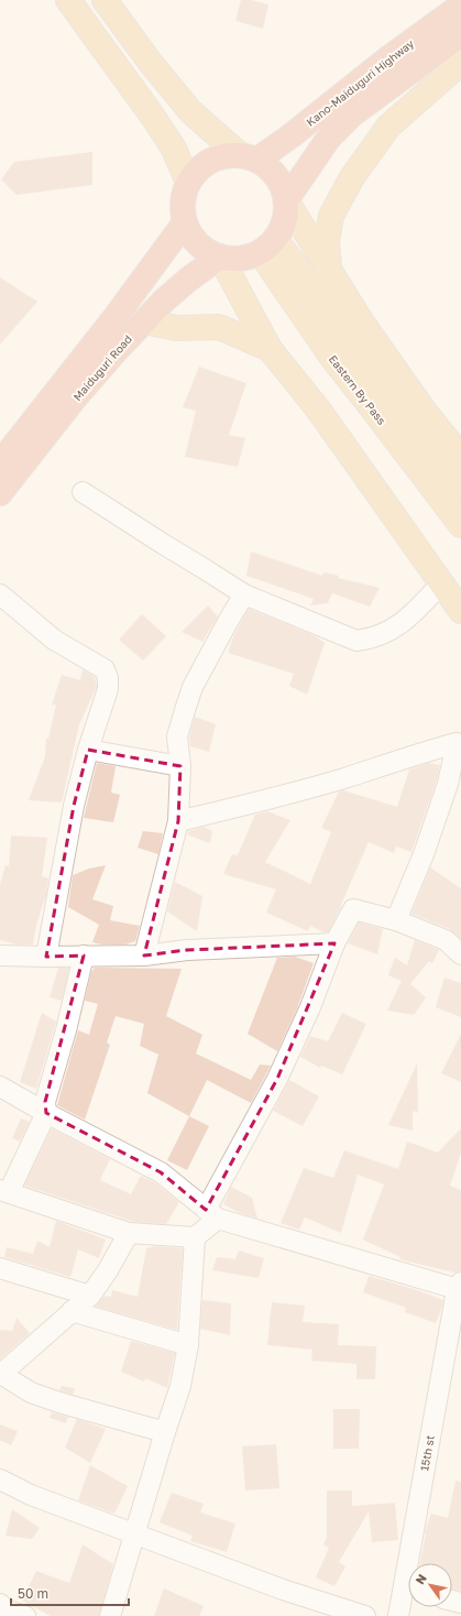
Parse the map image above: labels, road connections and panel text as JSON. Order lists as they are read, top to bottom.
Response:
{
  "streets": {
    "highway": ["Kano-Maiduguri Highway", "Maiduguri Road"],
    "main road": ["Eastern By Pass"],
    "street": ["15th st"]
  },
  "crossings": [
    ["Kano-Maiduguri Highway", "Maiduguri Road"],
    ["Kano-Maiduguri Highway", "Eastern By Pass"],
    ["Maiduguri Road", "Eastern By Pass"]
  ],
  "scale_bar": "50 m",
  "north": "top left"
}
